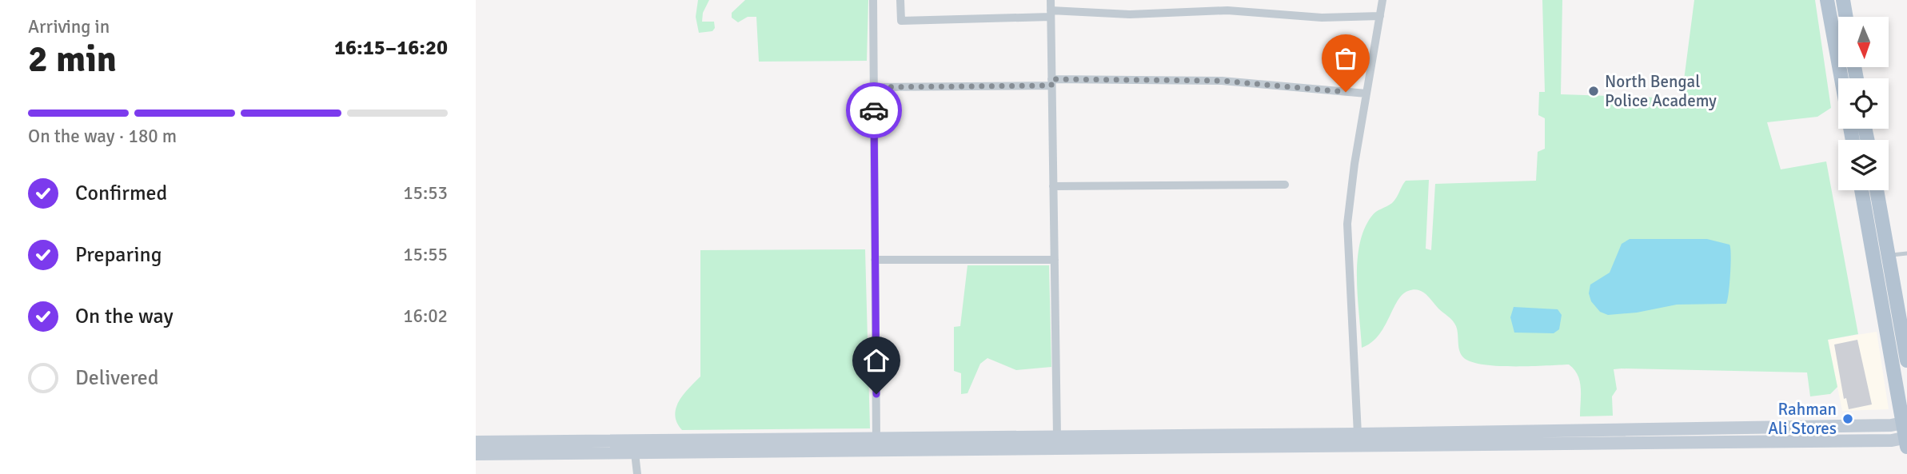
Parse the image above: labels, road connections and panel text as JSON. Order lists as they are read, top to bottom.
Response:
{
  "places": ["North Bengal Police Academy", "Rahman Ali Stores"],
  "north": "bottom",
  "page": {
    "heading": ["2 min", "Arriving in", "16:15–16:20"],
    "bar": "On the way · 180 m",
    "list": [
      ["Confirmed", "15:53"],
      ["Preparing", "15:55"],
      ["On the way", "16:02"],
      "Delivered"
    ]
  }
}
